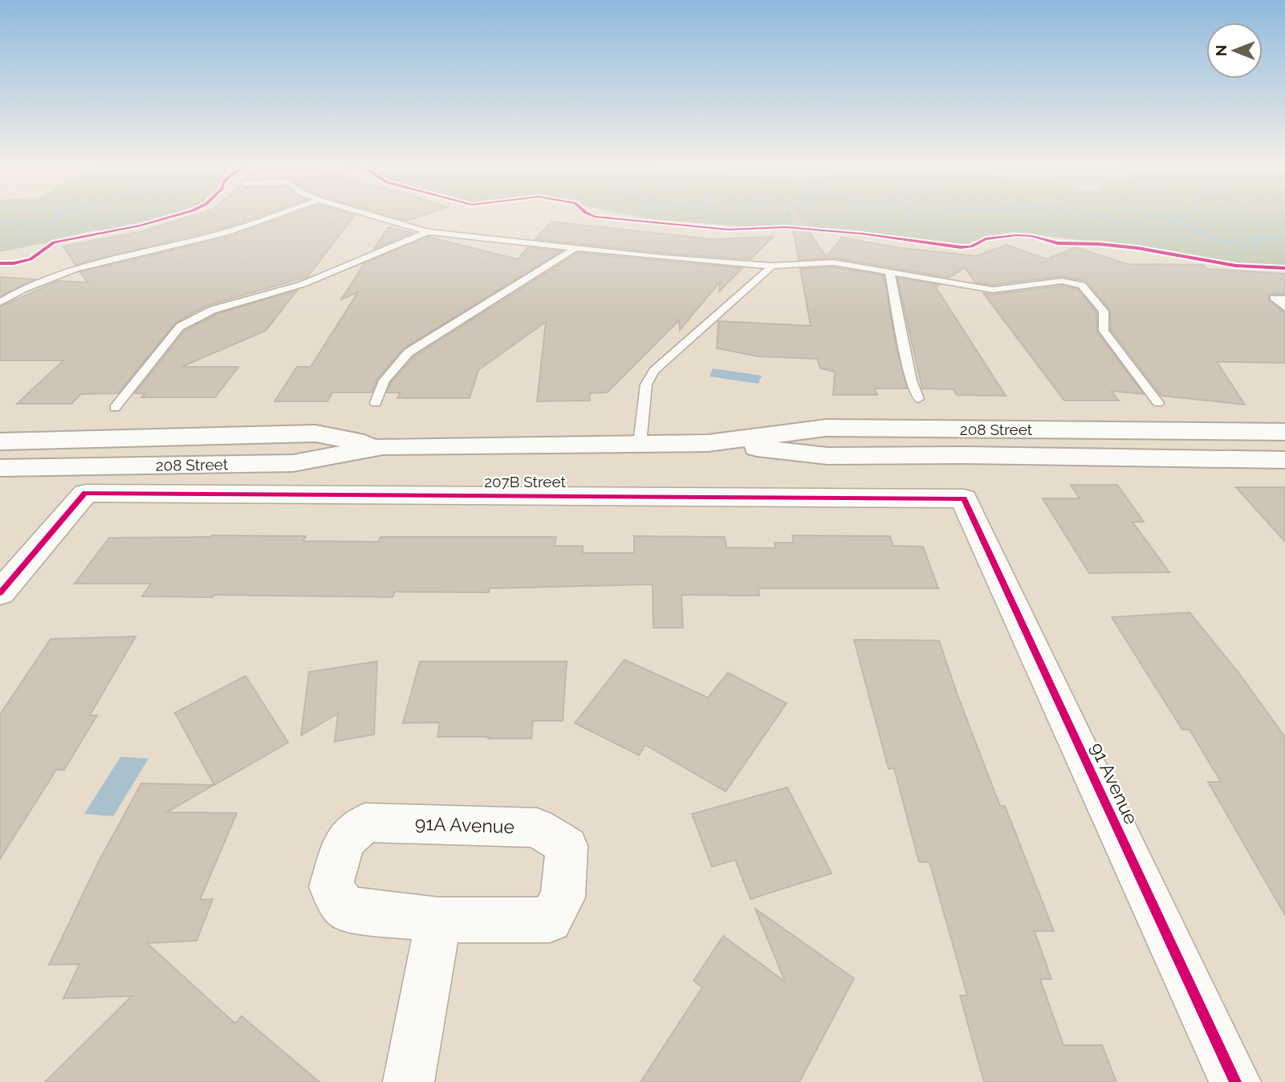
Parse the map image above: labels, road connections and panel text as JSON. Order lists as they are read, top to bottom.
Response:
{
  "streets": {
    "main road": ["208 Street"],
    "street": ["207B Street", "91 Avenue", "91A Avenue"]
  },
  "crossings": [
    ["207B Street", "91 Avenue"]
  ],
  "north": "left"
}
